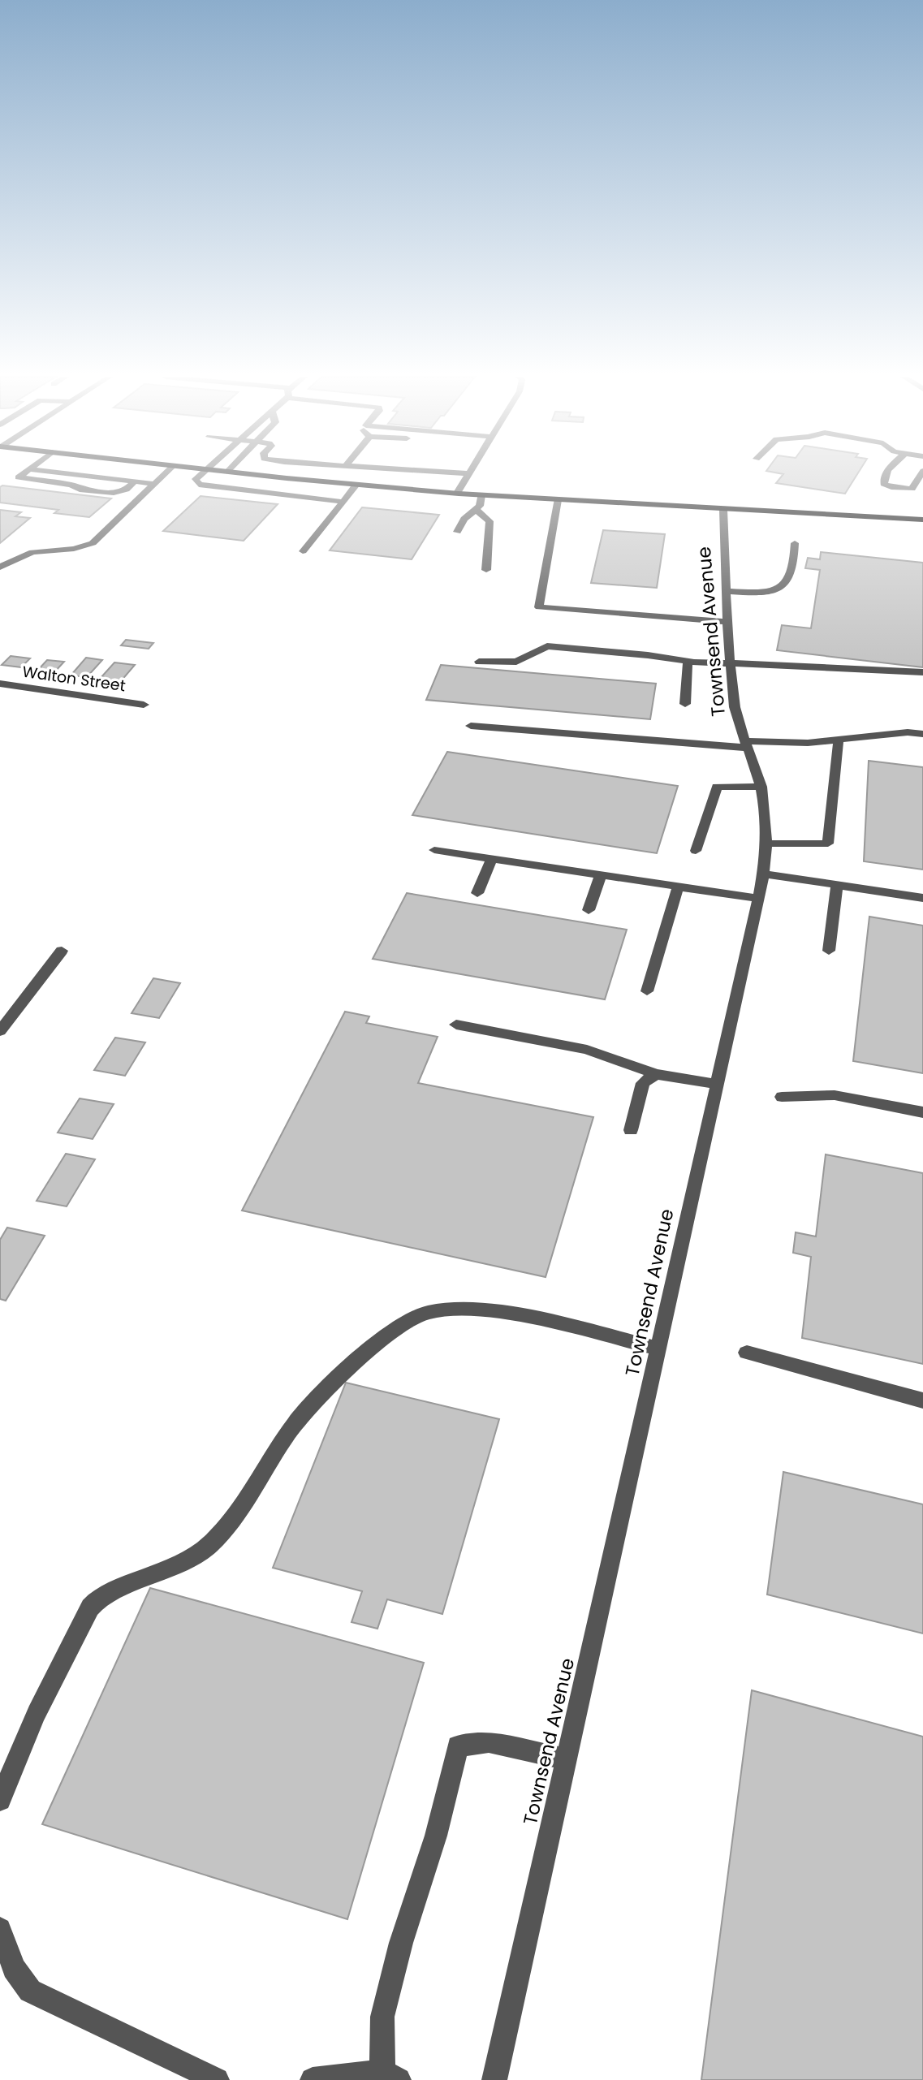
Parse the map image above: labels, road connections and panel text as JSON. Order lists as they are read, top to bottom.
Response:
{
  "streets": {
    "street": ["Townsend Avenue", "Walton Street"]
  }
}
